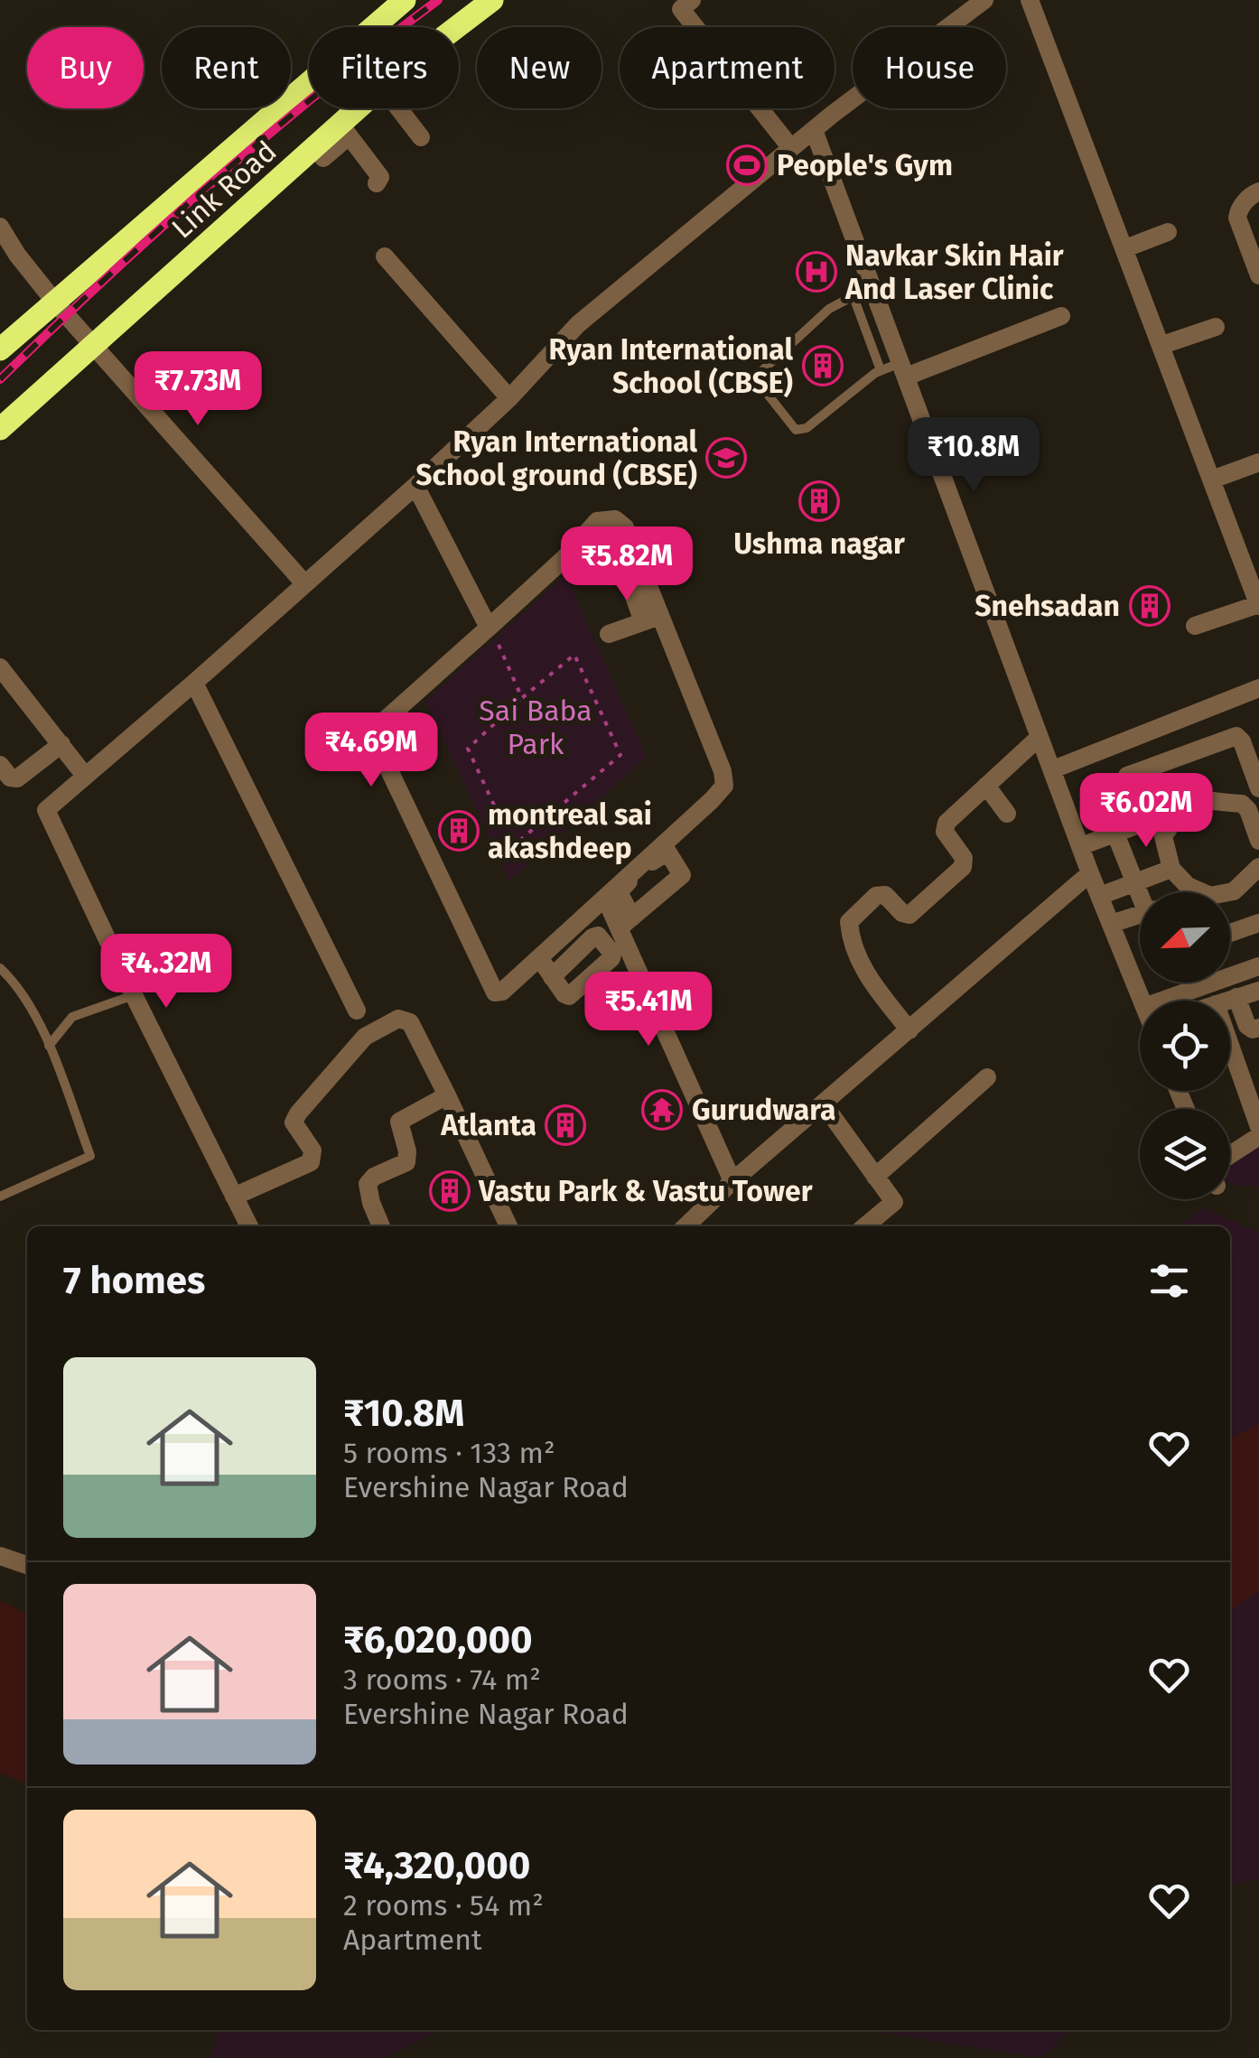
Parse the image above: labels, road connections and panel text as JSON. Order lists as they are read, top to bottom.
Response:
{
  "streets": {
    "main road": ["Link Road"]
  },
  "parks": ["Sai Baba Park"],
  "places": {
    "sports": ["People's Gym"],
    "hospital": ["Navkar Skin Hair And Laser Clinic"],
    "building": [
      "Ryan International School (CBSE)",
      "Ushma nagar",
      "Snehsadan",
      "montreal sai akashdeep",
      "Atlanta",
      "Vastu Park & Vastu Tower"
    ],
    "school or university": ["Ryan International School ground (CBSE)"],
    "temple": ["Gurudwara"]
  },
  "north": "bottom left",
  "page": {
    "chip": [
      "Buy",
      "Rent",
      "Filters",
      "New",
      "Apartment",
      "House"
    ],
    "price": [
      "₹7.73M",
      "₹10.8M",
      "₹5.82M",
      "₹4.69M",
      "₹6.02M",
      "₹4.32M",
      "₹5.41M"
    ],
    "heading": "7 homes",
    "list": [
      {
        "name": "₹10.8M",
        "note": "5 rooms · 133 m² · Evershine Nagar Road"
      },
      {
        "name": "₹6,020,000",
        "note": "3 rooms · 74 m² · Evershine Nagar Road"
      },
      {
        "name": "₹4,320,000",
        "note": "2 rooms · 54 m² · Apartment"
      }
    ]
  }
}
